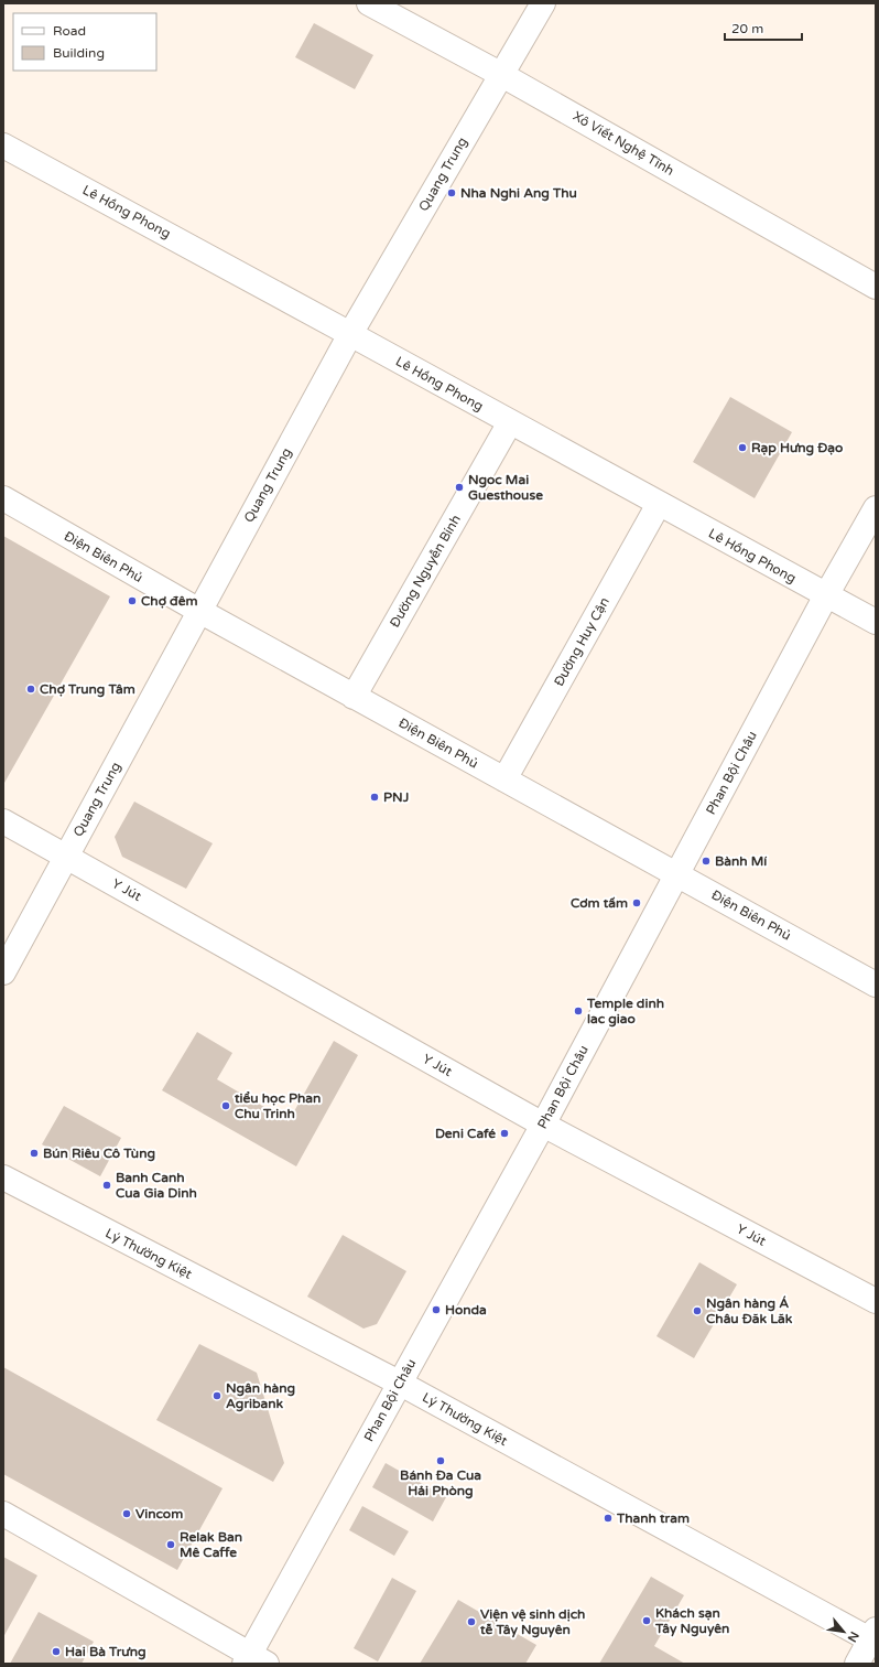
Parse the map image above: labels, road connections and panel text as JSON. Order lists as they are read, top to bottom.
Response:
{
  "streets": {
    "street": [
      "Xô Viết Nghệ Tĩnh",
      "Quang Trung",
      "Lê Hồng Phong",
      "Điện Biên Phủ",
      "Đường Nguyễn Bính",
      "Đường Huy Cận",
      "Phan Bội Châu",
      "Y Jút",
      "Lý Thường Kiệt"
    ]
  },
  "crossings": [
    ["Xô Viết Nghệ Tĩnh", "Quang Trung"],
    ["Quang Trung", "Lê Hồng Phong"],
    ["Quang Trung", "Điện Biên Phủ"],
    ["Quang Trung", "Y Jút"],
    ["Lê Hồng Phong", "Đường Nguyễn Bính"],
    ["Lê Hồng Phong", "Đường Huy Cận"],
    ["Lê Hồng Phong", "Phan Bội Châu"],
    ["Điện Biên Phủ", "Đường Nguyễn Bính"],
    ["Điện Biên Phủ", "Đường Huy Cận"],
    ["Điện Biên Phủ", "Phan Bội Châu"],
    ["Phan Bội Châu", "Y Jút"],
    ["Phan Bội Châu", "Lý Thường Kiệt"]
  ],
  "places": [
    "Nha Nghi Ang Thu",
    "Rạp Hưng Đạo",
    "Ngoc Mai Guesthouse",
    "Chợ đêm",
    "Chợ Trung Tâm",
    "PNJ",
    "Bành Mí",
    "Cơm tấm",
    "Temple dinh lac giao",
    "tiểu học Phan Chu Trinh",
    "Deni Café",
    "Bún Riêu Cô Tùng",
    "Banh Canh Cua Gia Dinh",
    "Honda",
    "Ngân hàng Á Châu Đăk Lăk",
    "Ngân hàng Agribank",
    "Bánh Đa Cua Hải Phòng",
    "Vincom",
    "Thanh tram",
    "Relak Ban Mê Caffe",
    "Khách sạn Tây Nguyên",
    "Viện vệ sinh dịch tễ Tây Nguyên",
    "Hai Bà Trưng"
  ],
  "legend": ["Road", "Building"],
  "scale_bar": "20 m",
  "north": "bottom right"
}
